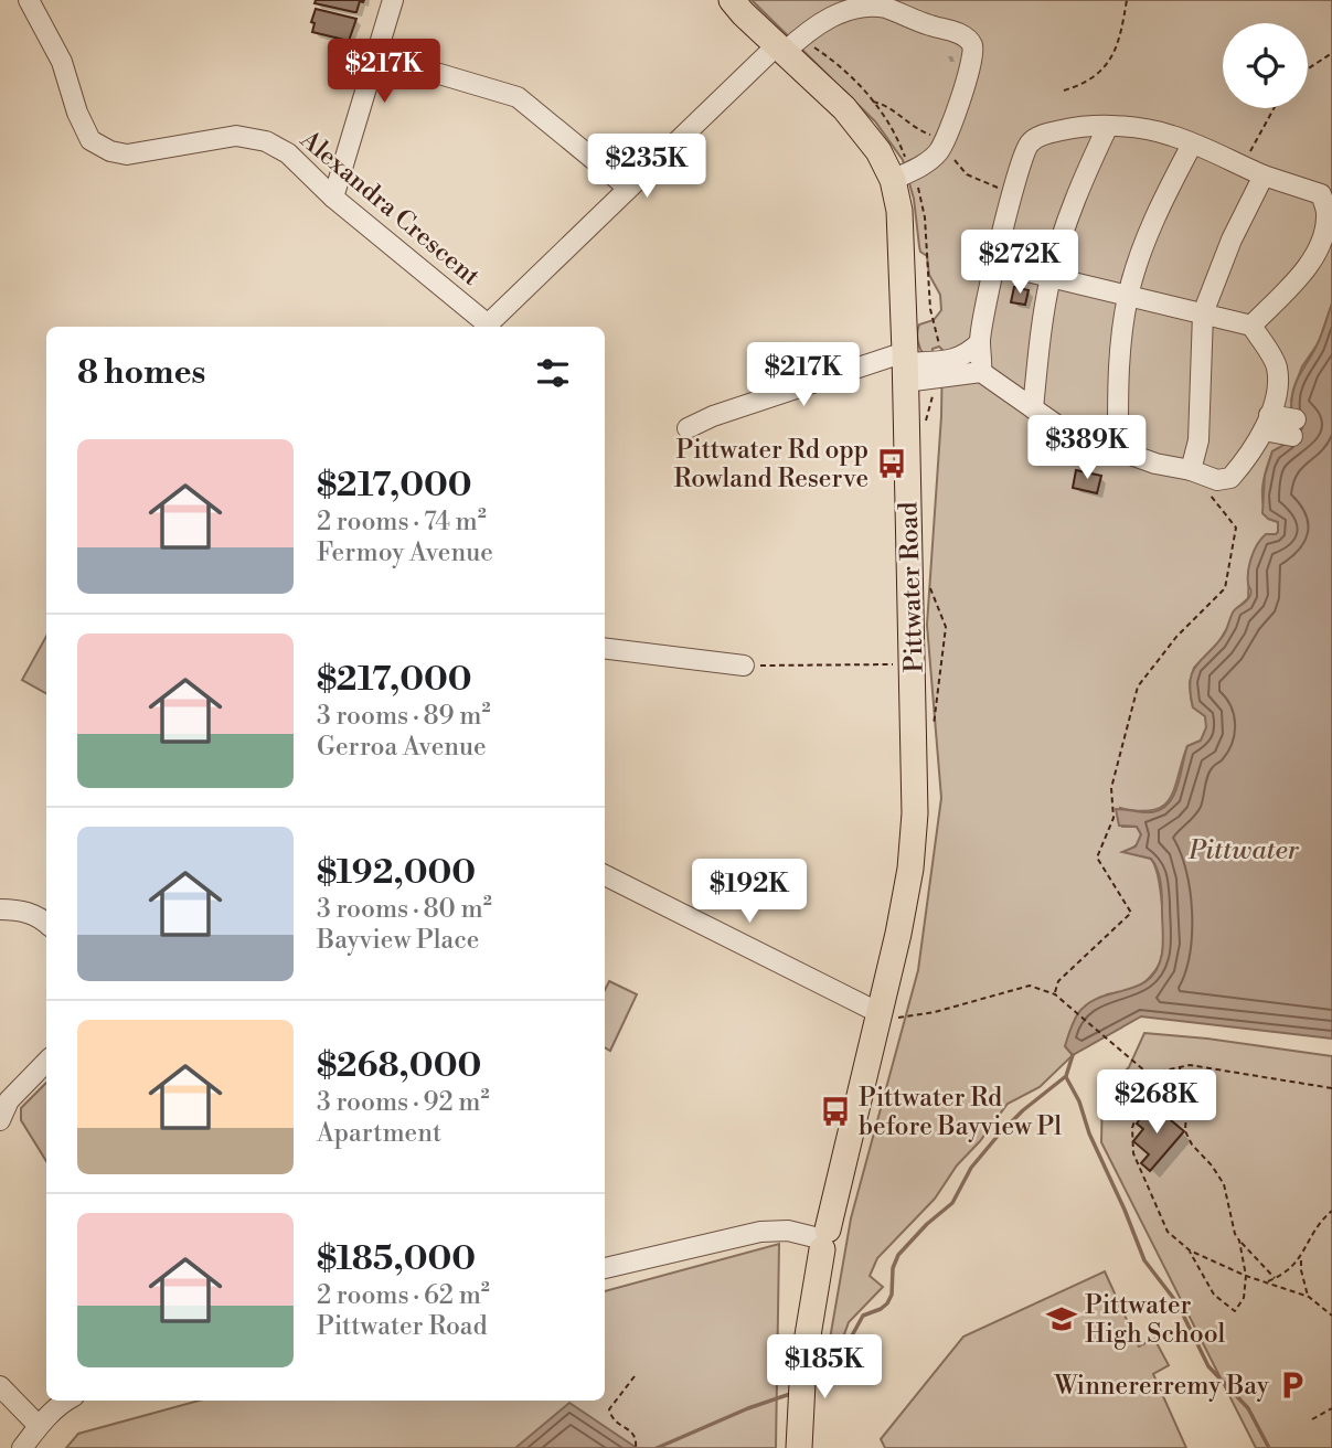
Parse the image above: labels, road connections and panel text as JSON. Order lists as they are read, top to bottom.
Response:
{
  "streets": {
    "main road": ["Pittwater Road"],
    "street": ["Alexandra Crescent"]
  },
  "water": ["Pittwater"],
  "places": {
    "bus stop": ["Pittwater Rd opp Rowland Reserve", "Pittwater Rd before Bayview Pl"],
    "school or university": ["Pittwater High School"],
    "parking": ["Winnererremy Bay"]
  },
  "page": {
    "price": [
      "$217K",
      "$235K",
      "$272K",
      "$217K",
      "$389K",
      "$192K",
      "$268K",
      "$185K"
    ],
    "heading": "8 homes",
    "list": [
      {
        "name": "$217,000",
        "note": "2 rooms · 74 m² · Fermoy Avenue"
      },
      {
        "name": "$217,000",
        "note": "3 rooms · 89 m² · Gerroa Avenue"
      },
      {
        "name": "$192,000",
        "note": "3 rooms · 80 m² · Bayview Place"
      },
      {
        "name": "$268,000",
        "note": "3 rooms · 92 m² · Apartment"
      },
      {
        "name": "$185,000",
        "note": "2 rooms · 62 m² · Pittwater Road"
      }
    ]
  }
}
